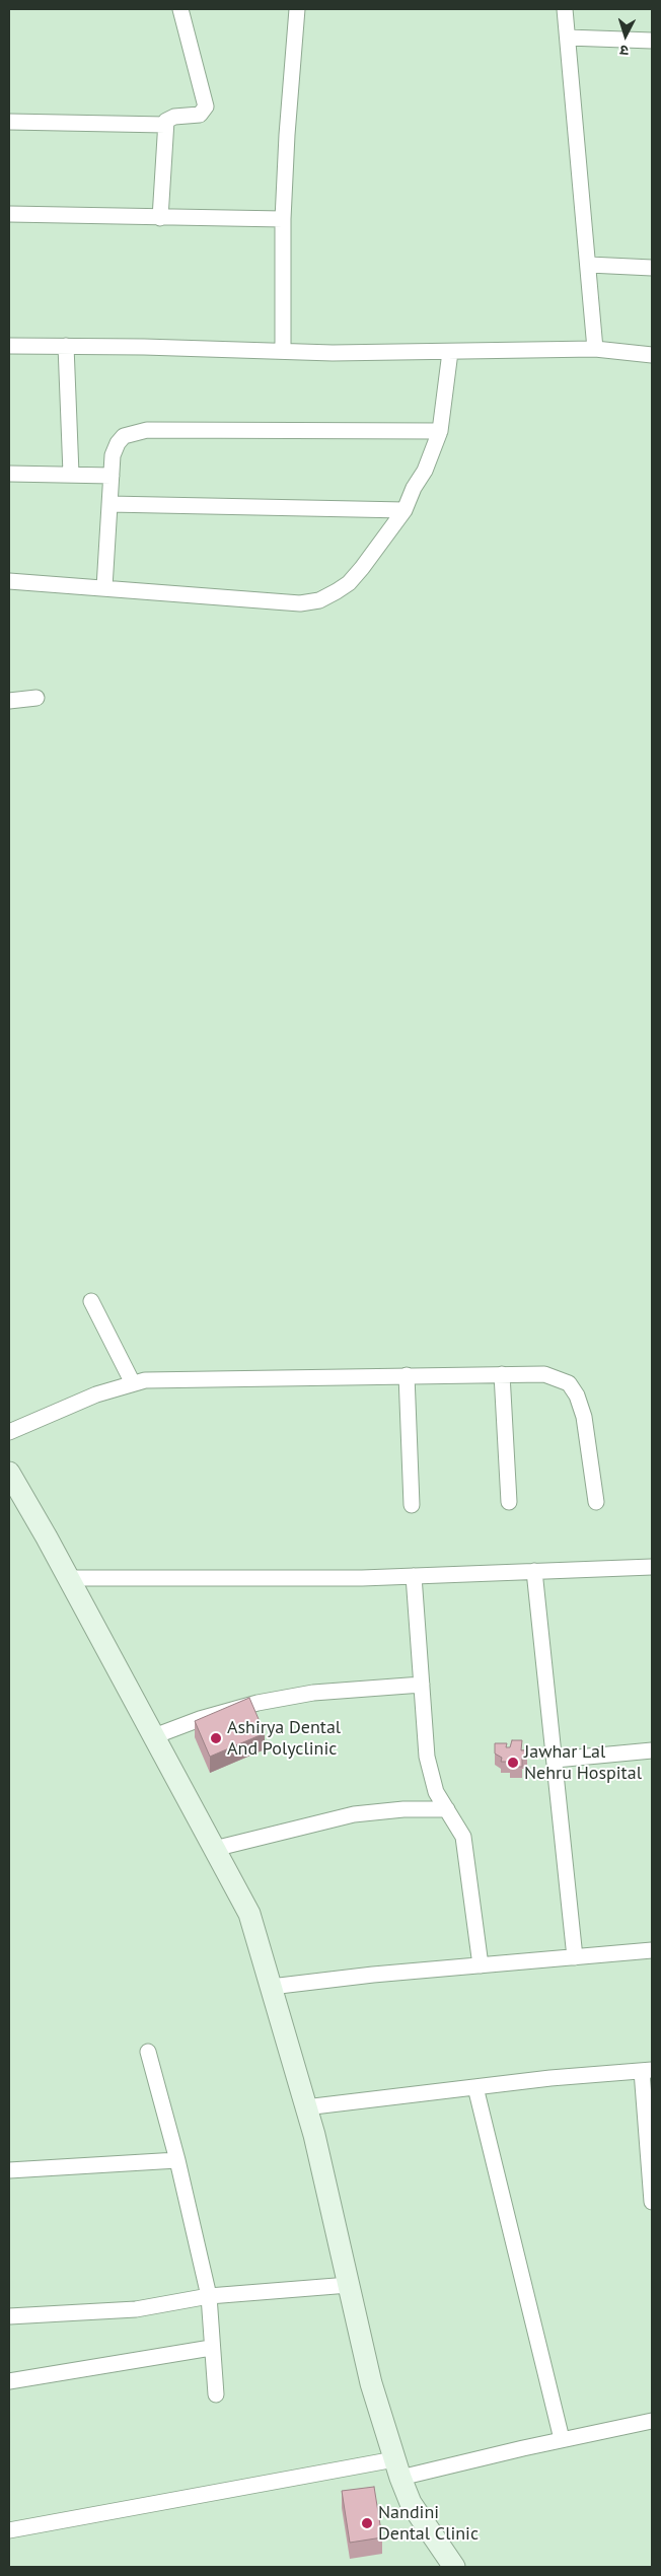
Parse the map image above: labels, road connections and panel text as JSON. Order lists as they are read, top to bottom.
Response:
{
  "places": ["Ashirya Dental And Polyclinic", "Jawhar Lal Nehru Hospital", "Nandini Dental Clinic"],
  "north": "bottom"
}
